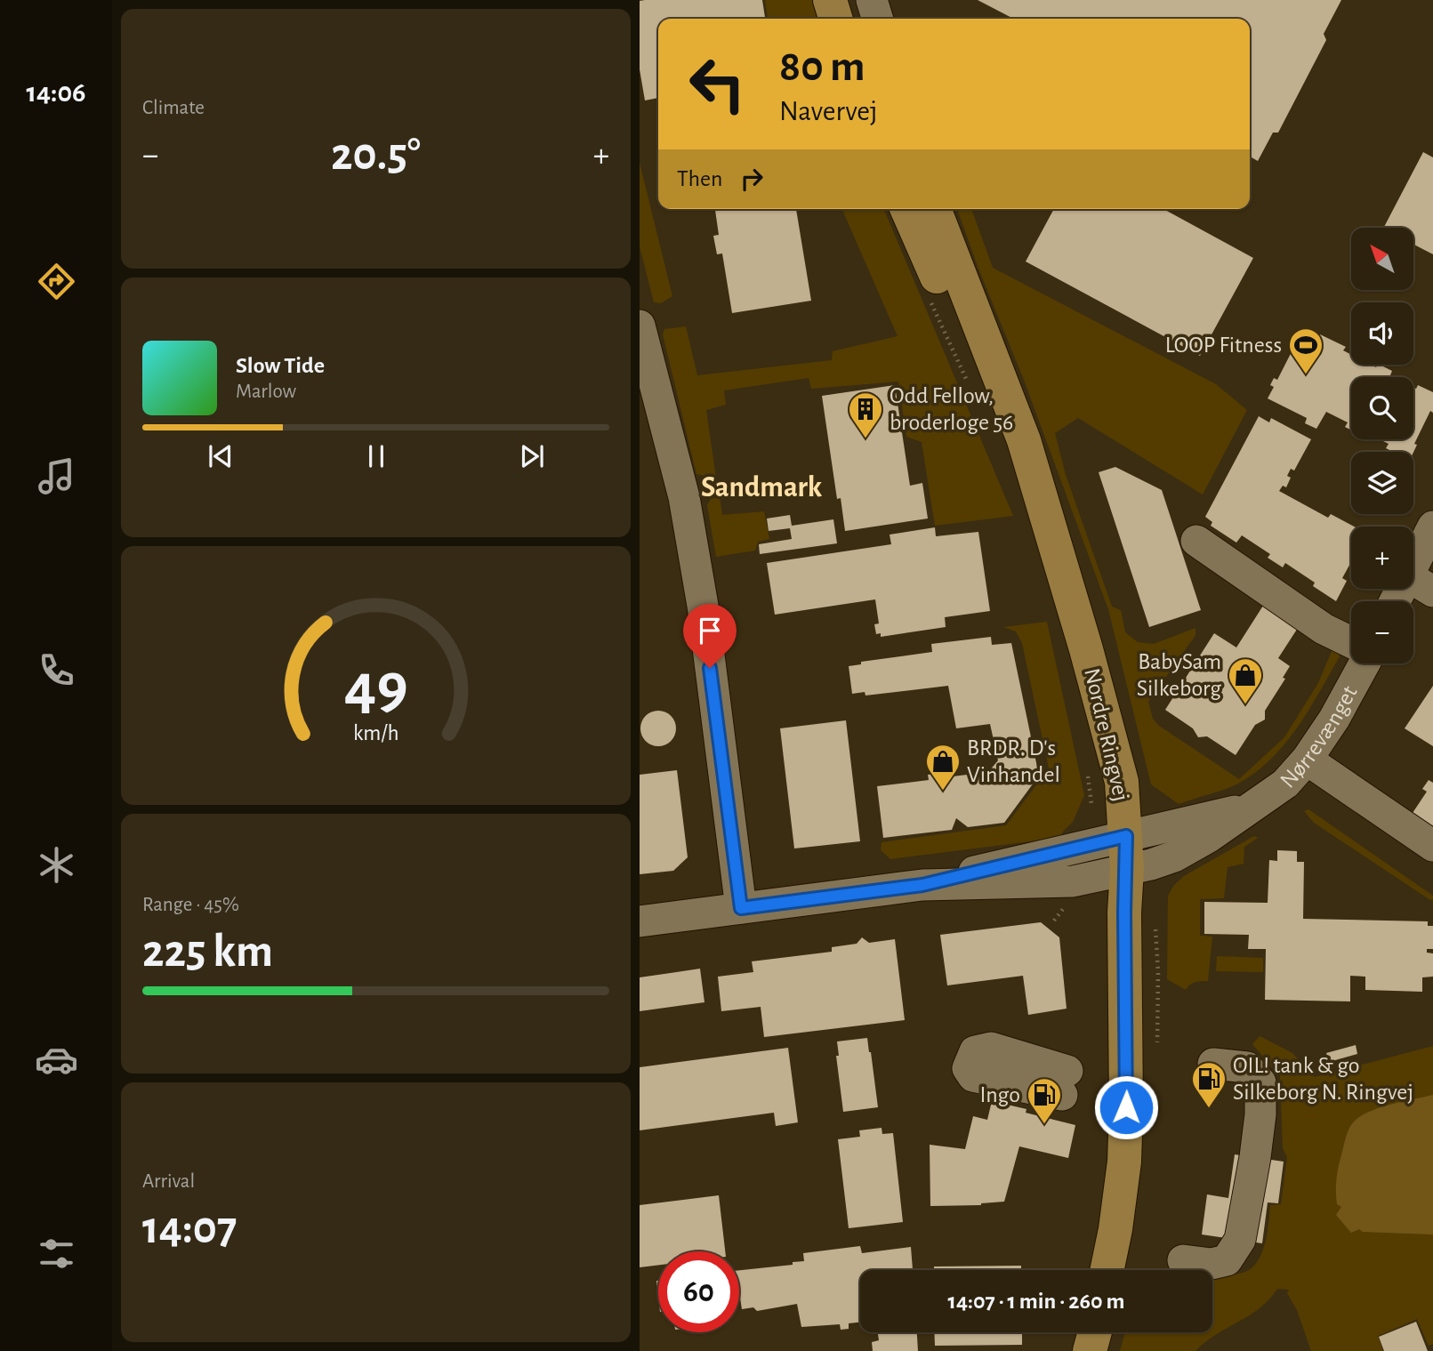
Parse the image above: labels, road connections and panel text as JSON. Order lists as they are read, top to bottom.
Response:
{
  "streets": {
    "main road": ["Nordre Ringvej"],
    "street": ["Nørrevænget"]
  },
  "crossings": [
    ["Nørrevænget", "Nordre Ringvej"]
  ],
  "districts": ["Sandmark"],
  "places": {
    "sports": ["LOOP Fitness"],
    "building": ["Odd Fellow, broderloge 56"],
    "shop": ["BabySam Silkeborg", "BRDR. D's Vinhandel"],
    "fuel station": ["OIL! tank & go Silkeborg N. Ringvej", "Ingo"]
  },
  "north": "top left",
  "page": {
    "tabs": "14:06",
    "tile": [
      "Climate",
      ["Range · 45%", "225 km"],
      ["Arrival", "14:07"]
    ],
    "turn": ["80 m", "Navervej"],
    "heat": ["−", "20.5°", "+"],
    "then": "Then",
    "map_buttons": ["+", "−"],
    "song": ["Slow Tide", "Marlow"],
    "limit": "60",
    "trip": "14:07 · 1 min · 260 m",
    "gauge": ["49", "km/h"]
  }
}
